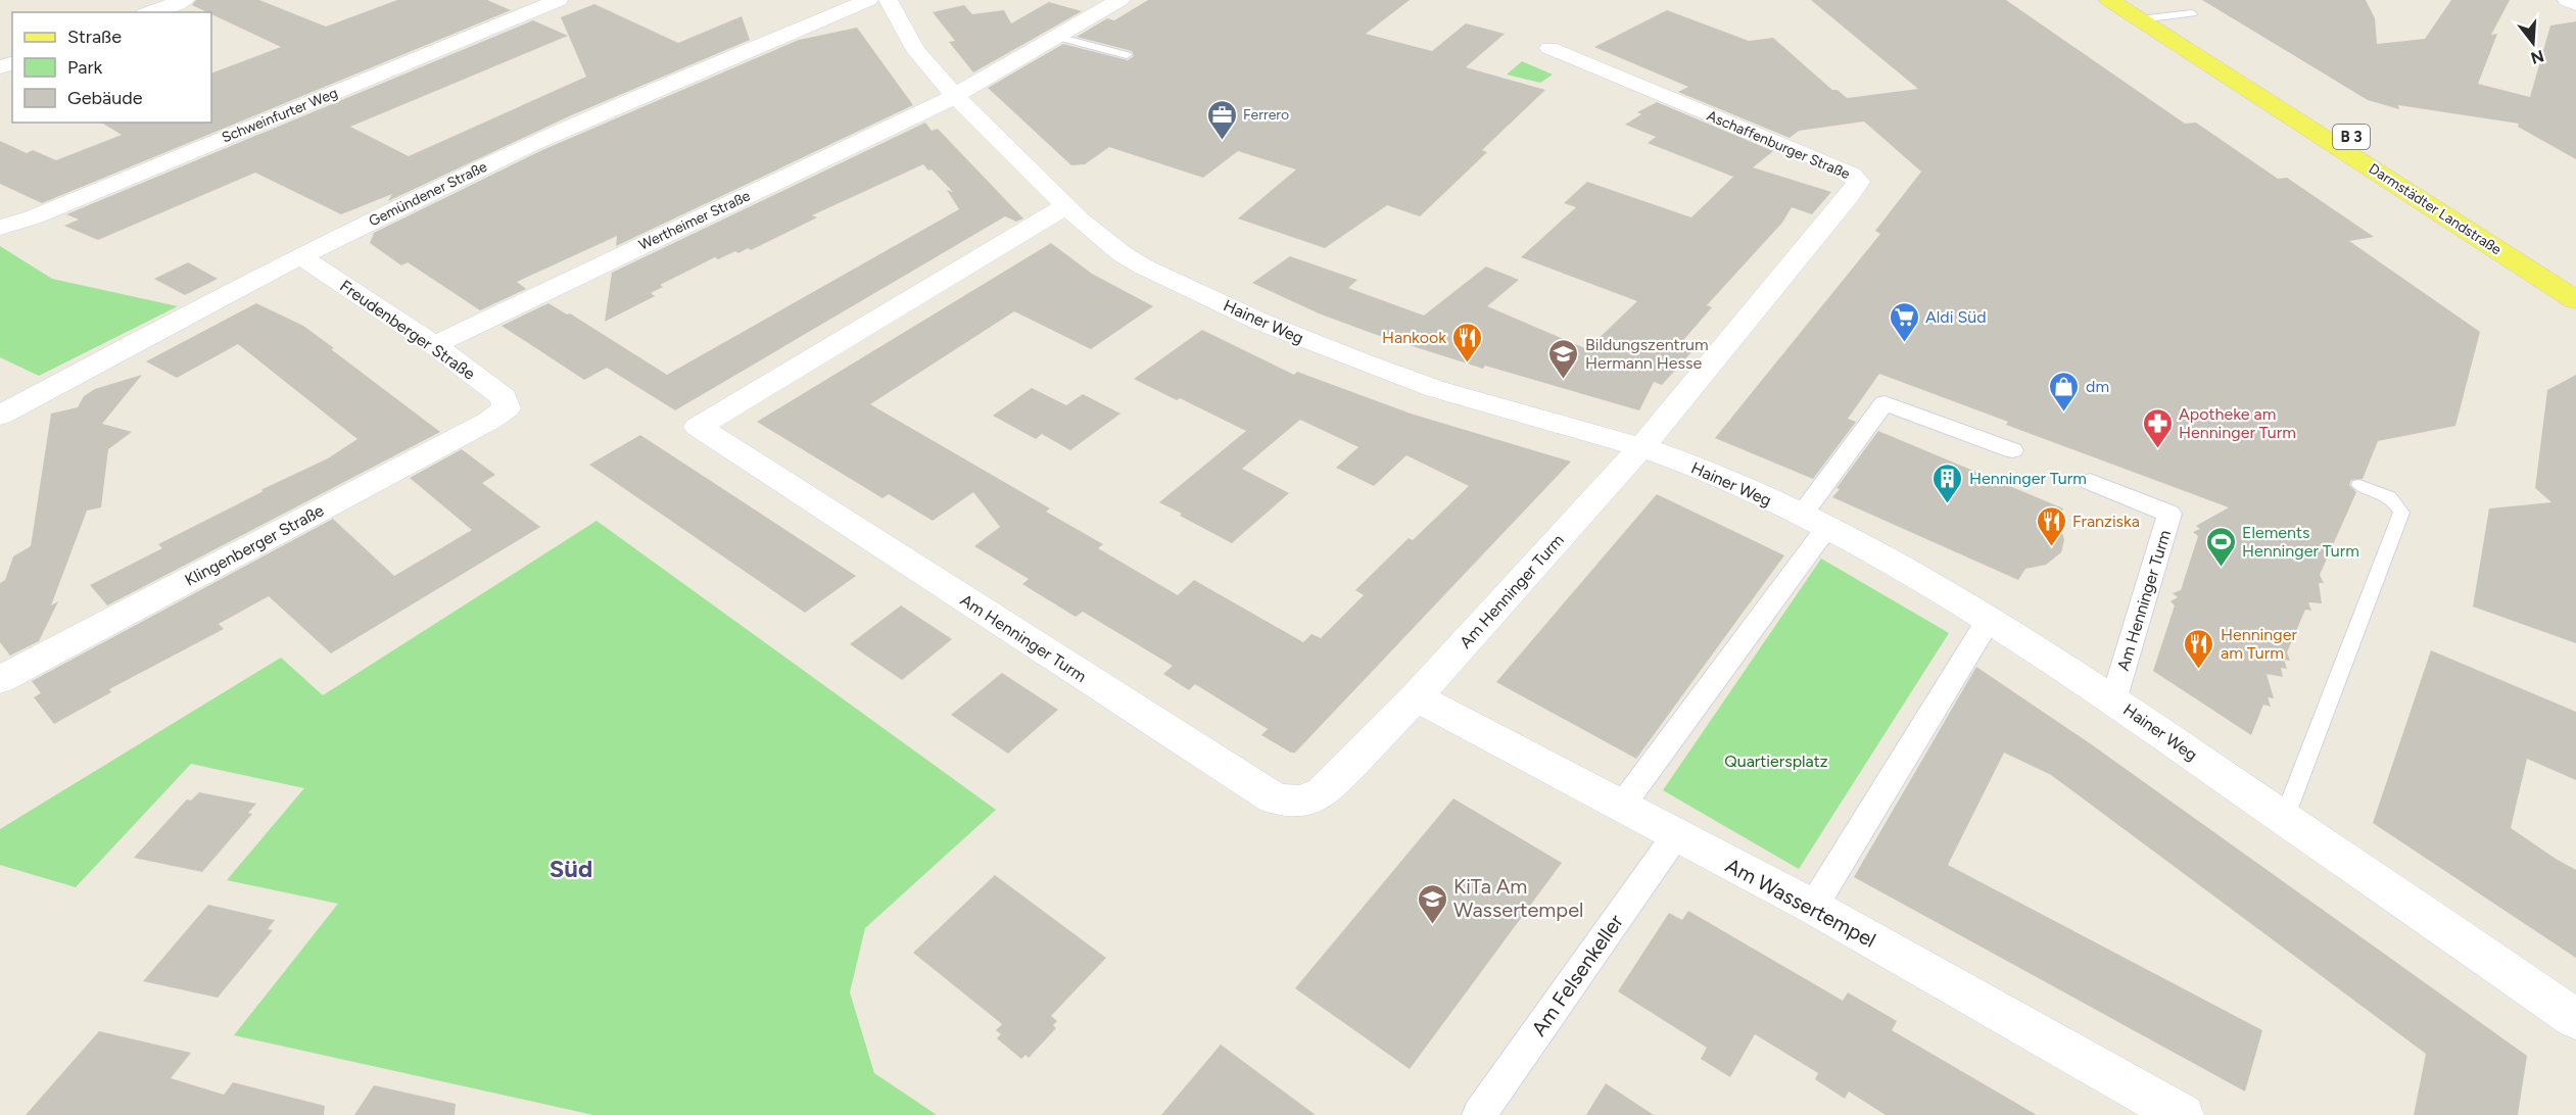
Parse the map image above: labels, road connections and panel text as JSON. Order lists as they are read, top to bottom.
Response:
{
  "streets": {
    "main road": ["B 3", "Darmstädter Landstraße"],
    "street": [
      "Schweinfurter Weg",
      "Aschaffenburger Straße",
      "Gemündener Straße",
      "Wertheimer Straße",
      "Hainer Weg",
      "Freudenberger Straße",
      "Klingenberger Straße",
      "Am Henninger Turm",
      "Am Wassertempel",
      "Am Felsenkeller"
    ]
  },
  "crossings": [
    ["Aschaffenburger Straße", "Hainer Weg"],
    ["Aschaffenburger Straße", "Am Henninger Turm"],
    ["Gemündener Straße", "Freudenberger Straße"],
    ["Wertheimer Straße", "Hainer Weg"],
    ["Wertheimer Straße", "Freudenberger Straße"],
    ["Hainer Weg", "Am Henninger Turm"],
    ["Freudenberger Straße", "Klingenberger Straße"],
    ["Am Henninger Turm", "Am Wassertempel"],
    ["Am Wassertempel", "Am Felsenkeller"]
  ],
  "districts": ["Süd"],
  "parks": ["Quartiersplatz"],
  "places": {
    "office": ["Ferrero"],
    "supermarket": ["Aldi Süd"],
    "restaurant": ["Hankook", "Franziska", "Henninger am Turm"],
    "school or university": ["Bildungszentrum Hermann Hesse", "KiTa Am Wassertempel"],
    "shop": ["dm"],
    "pharmacy": ["Apotheke am Henninger Turm"],
    "building": ["Henninger Turm"],
    "sports": ["Elements Henninger Turm"]
  },
  "legend": ["Straße", "Park", "Gebäude"],
  "north": "bottom"
}
